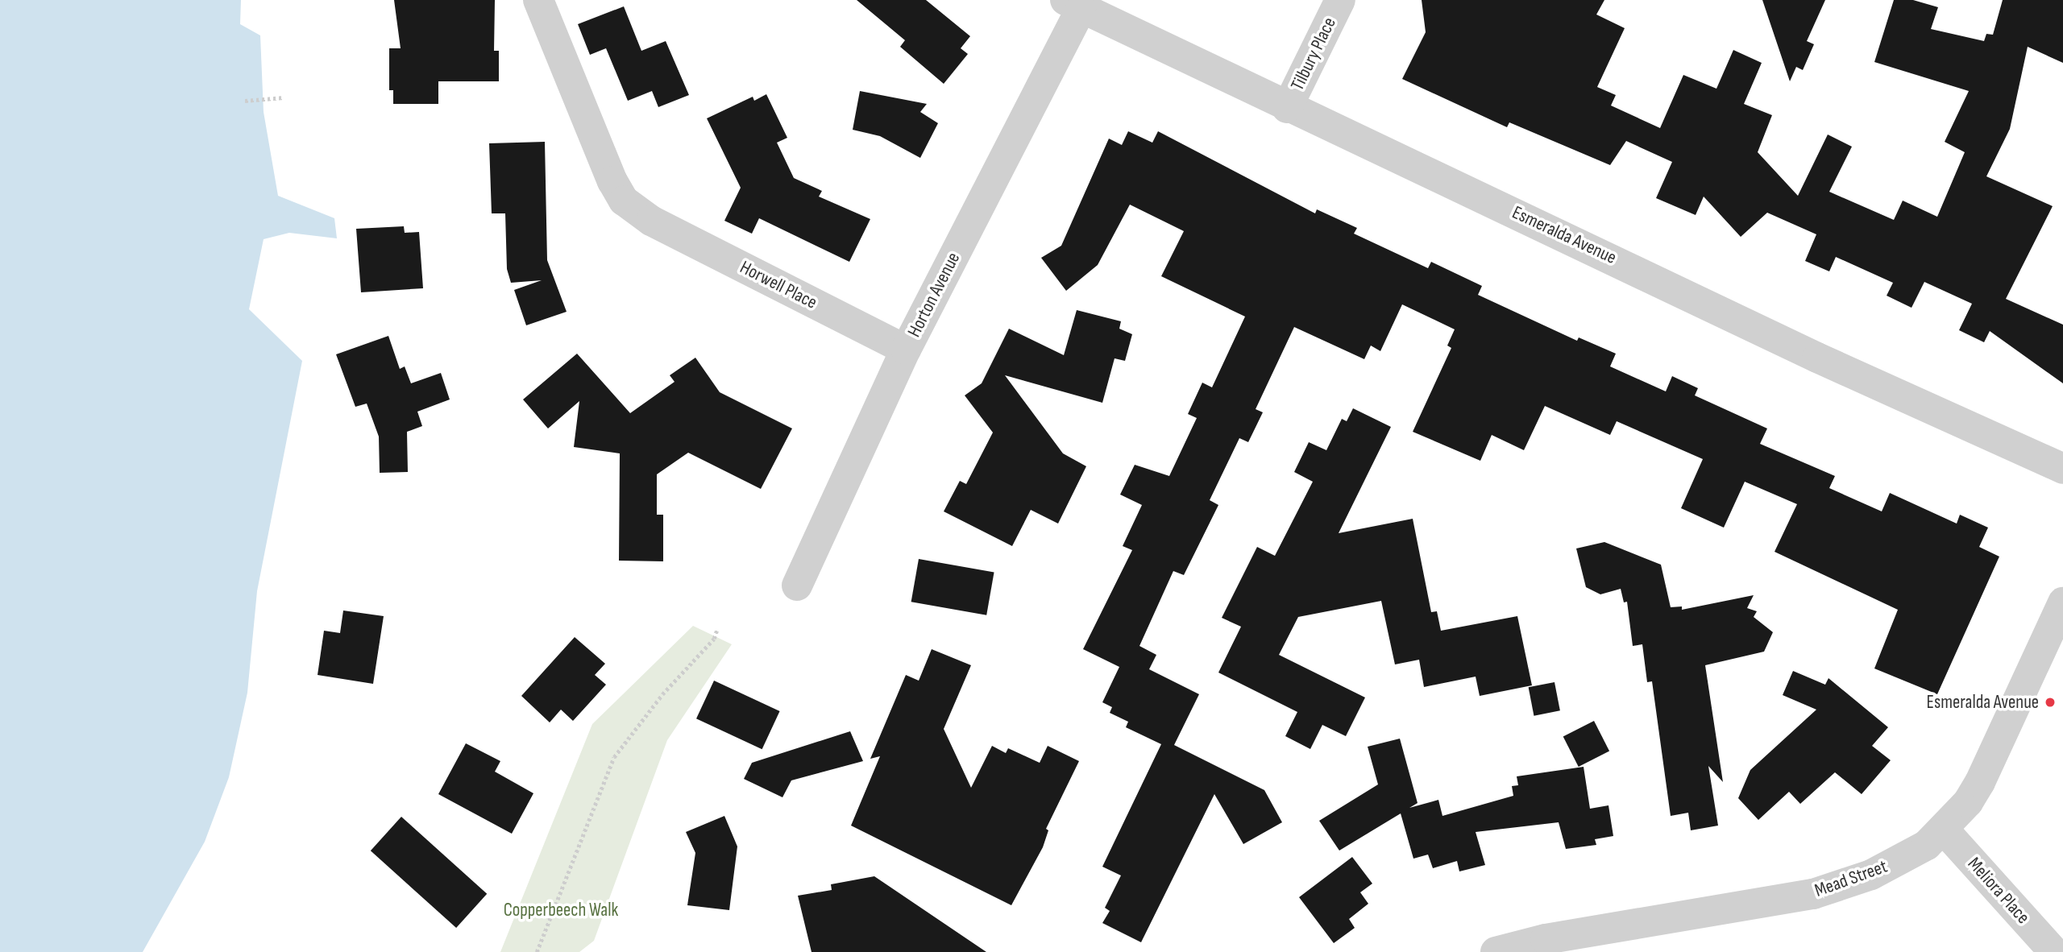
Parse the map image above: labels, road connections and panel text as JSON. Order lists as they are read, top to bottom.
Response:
{
  "streets": {
    "street": [
      "Tilbury Place",
      "Esmeralda Avenue",
      "Horwell Place",
      "Horton Avenue",
      "Mead Street",
      "Meliora Place"
    ]
  },
  "crossings": [
    ["Tilbury Place", "Esmeralda Avenue"],
    ["Esmeralda Avenue", "Horton Avenue"],
    ["Horwell Place", "Horton Avenue"],
    ["Mead Street", "Meliora Place"]
  ],
  "parks": ["Copperbeech Walk"],
  "places": ["Esmeralda Avenue"]
}
